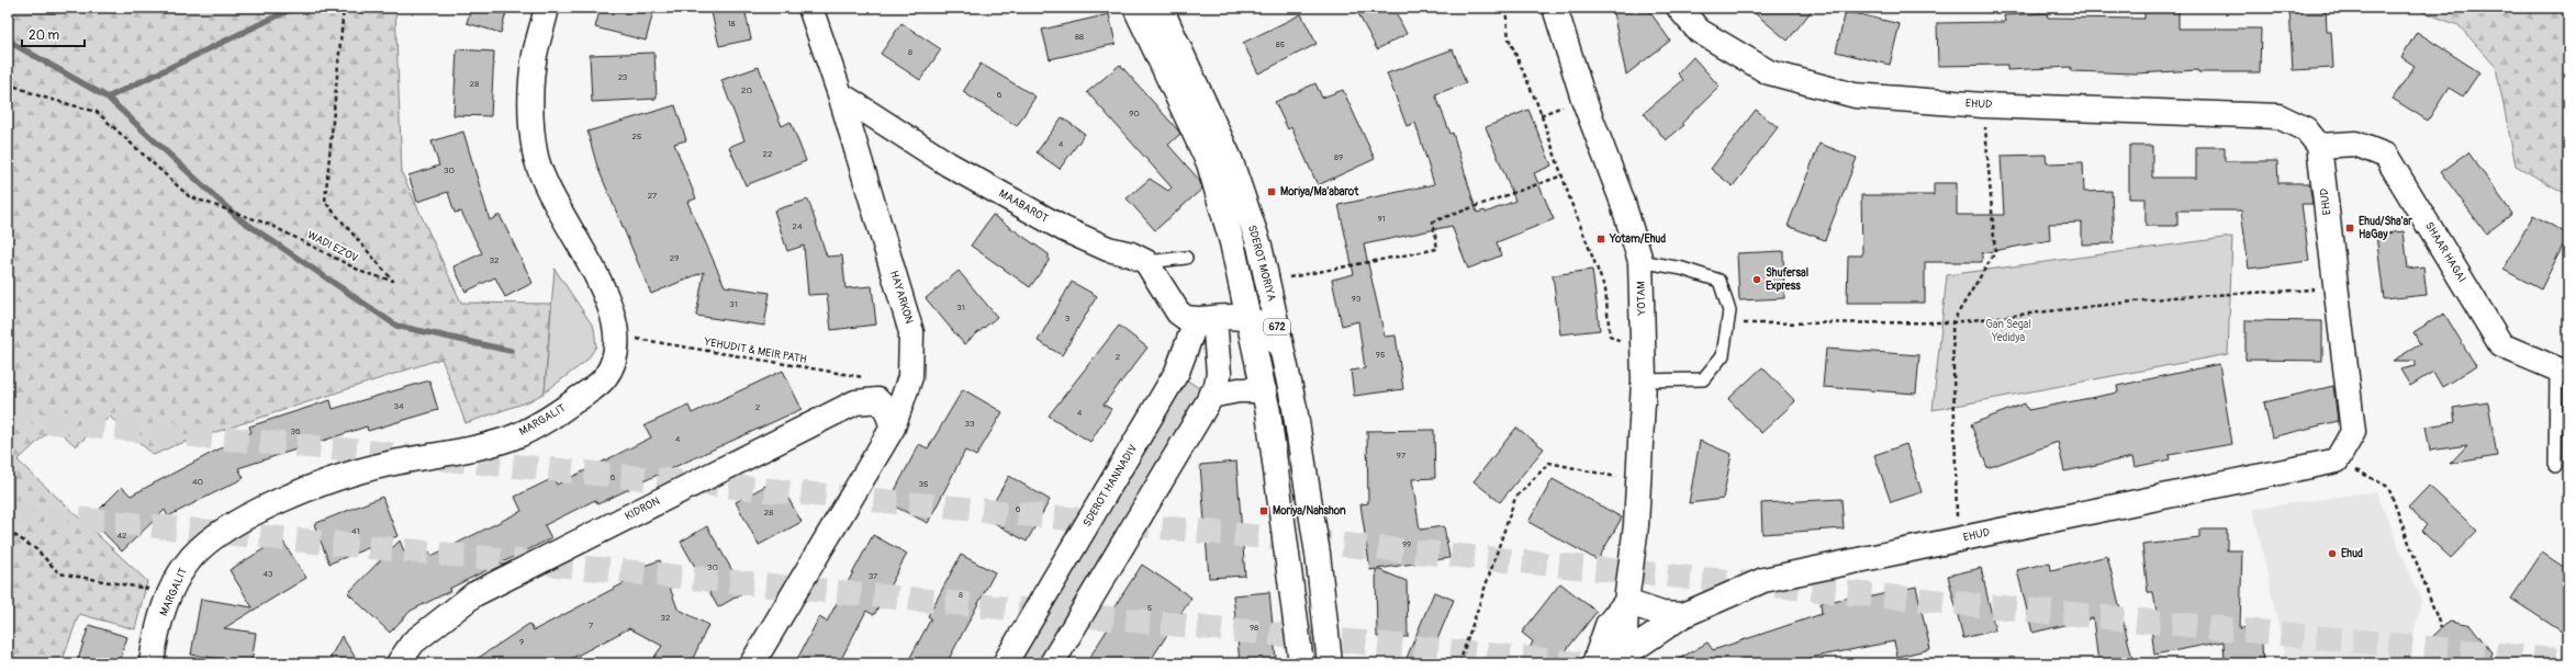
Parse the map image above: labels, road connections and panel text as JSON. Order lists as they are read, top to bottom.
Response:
{
  "streets": {
    "street": [
      "EHUD",
      "MAABAROT",
      "SHAAR HAGAI",
      "SDEROT MORIYA",
      "HAYARKON",
      "YOTAM",
      "672",
      "MARGALIT",
      "SDEROT HANNADIV",
      "KIDRON"
    ],
    "path": ["WADI EZOV", "YEHUDIT & MEIR PATH"]
  },
  "crossings": [
    ["EHUD", "SHAAR HAGAI"],
    ["EHUD", "YOTAM"],
    ["MAABAROT", "HAYARKON"],
    ["YEHUDIT & MEIR PATH", "MARGALIT"],
    ["YEHUDIT & MEIR PATH", "KIDRON"]
  ],
  "parks": ["Gan Segal Yedidya"],
  "places": {
    "transit": [
      "Moriya/Ma'abarot",
      "Ehud/Sha'ar HaGay",
      "Yotam/Ehud",
      "Moriya/Nahshon"
    ],
    "other": ["Shufersal Express", "Ehud"]
  },
  "house_numbers": [
    "18",
    "88",
    "85",
    "8",
    "23",
    "28",
    "20",
    "6",
    "90",
    "25",
    "4",
    "22",
    "89",
    "30",
    "27",
    "91",
    "24",
    "29",
    "32",
    "93",
    "31",
    "31",
    "3",
    "95",
    "2",
    "34",
    "2",
    "4",
    "33",
    "36",
    "4",
    "97",
    "6",
    "40",
    "35",
    "6",
    "28",
    "41",
    "42",
    "99",
    "30",
    "43",
    "37",
    "8",
    "5",
    "32",
    "7",
    "98",
    "9"
  ],
  "scale_bar": "20 m"
}
